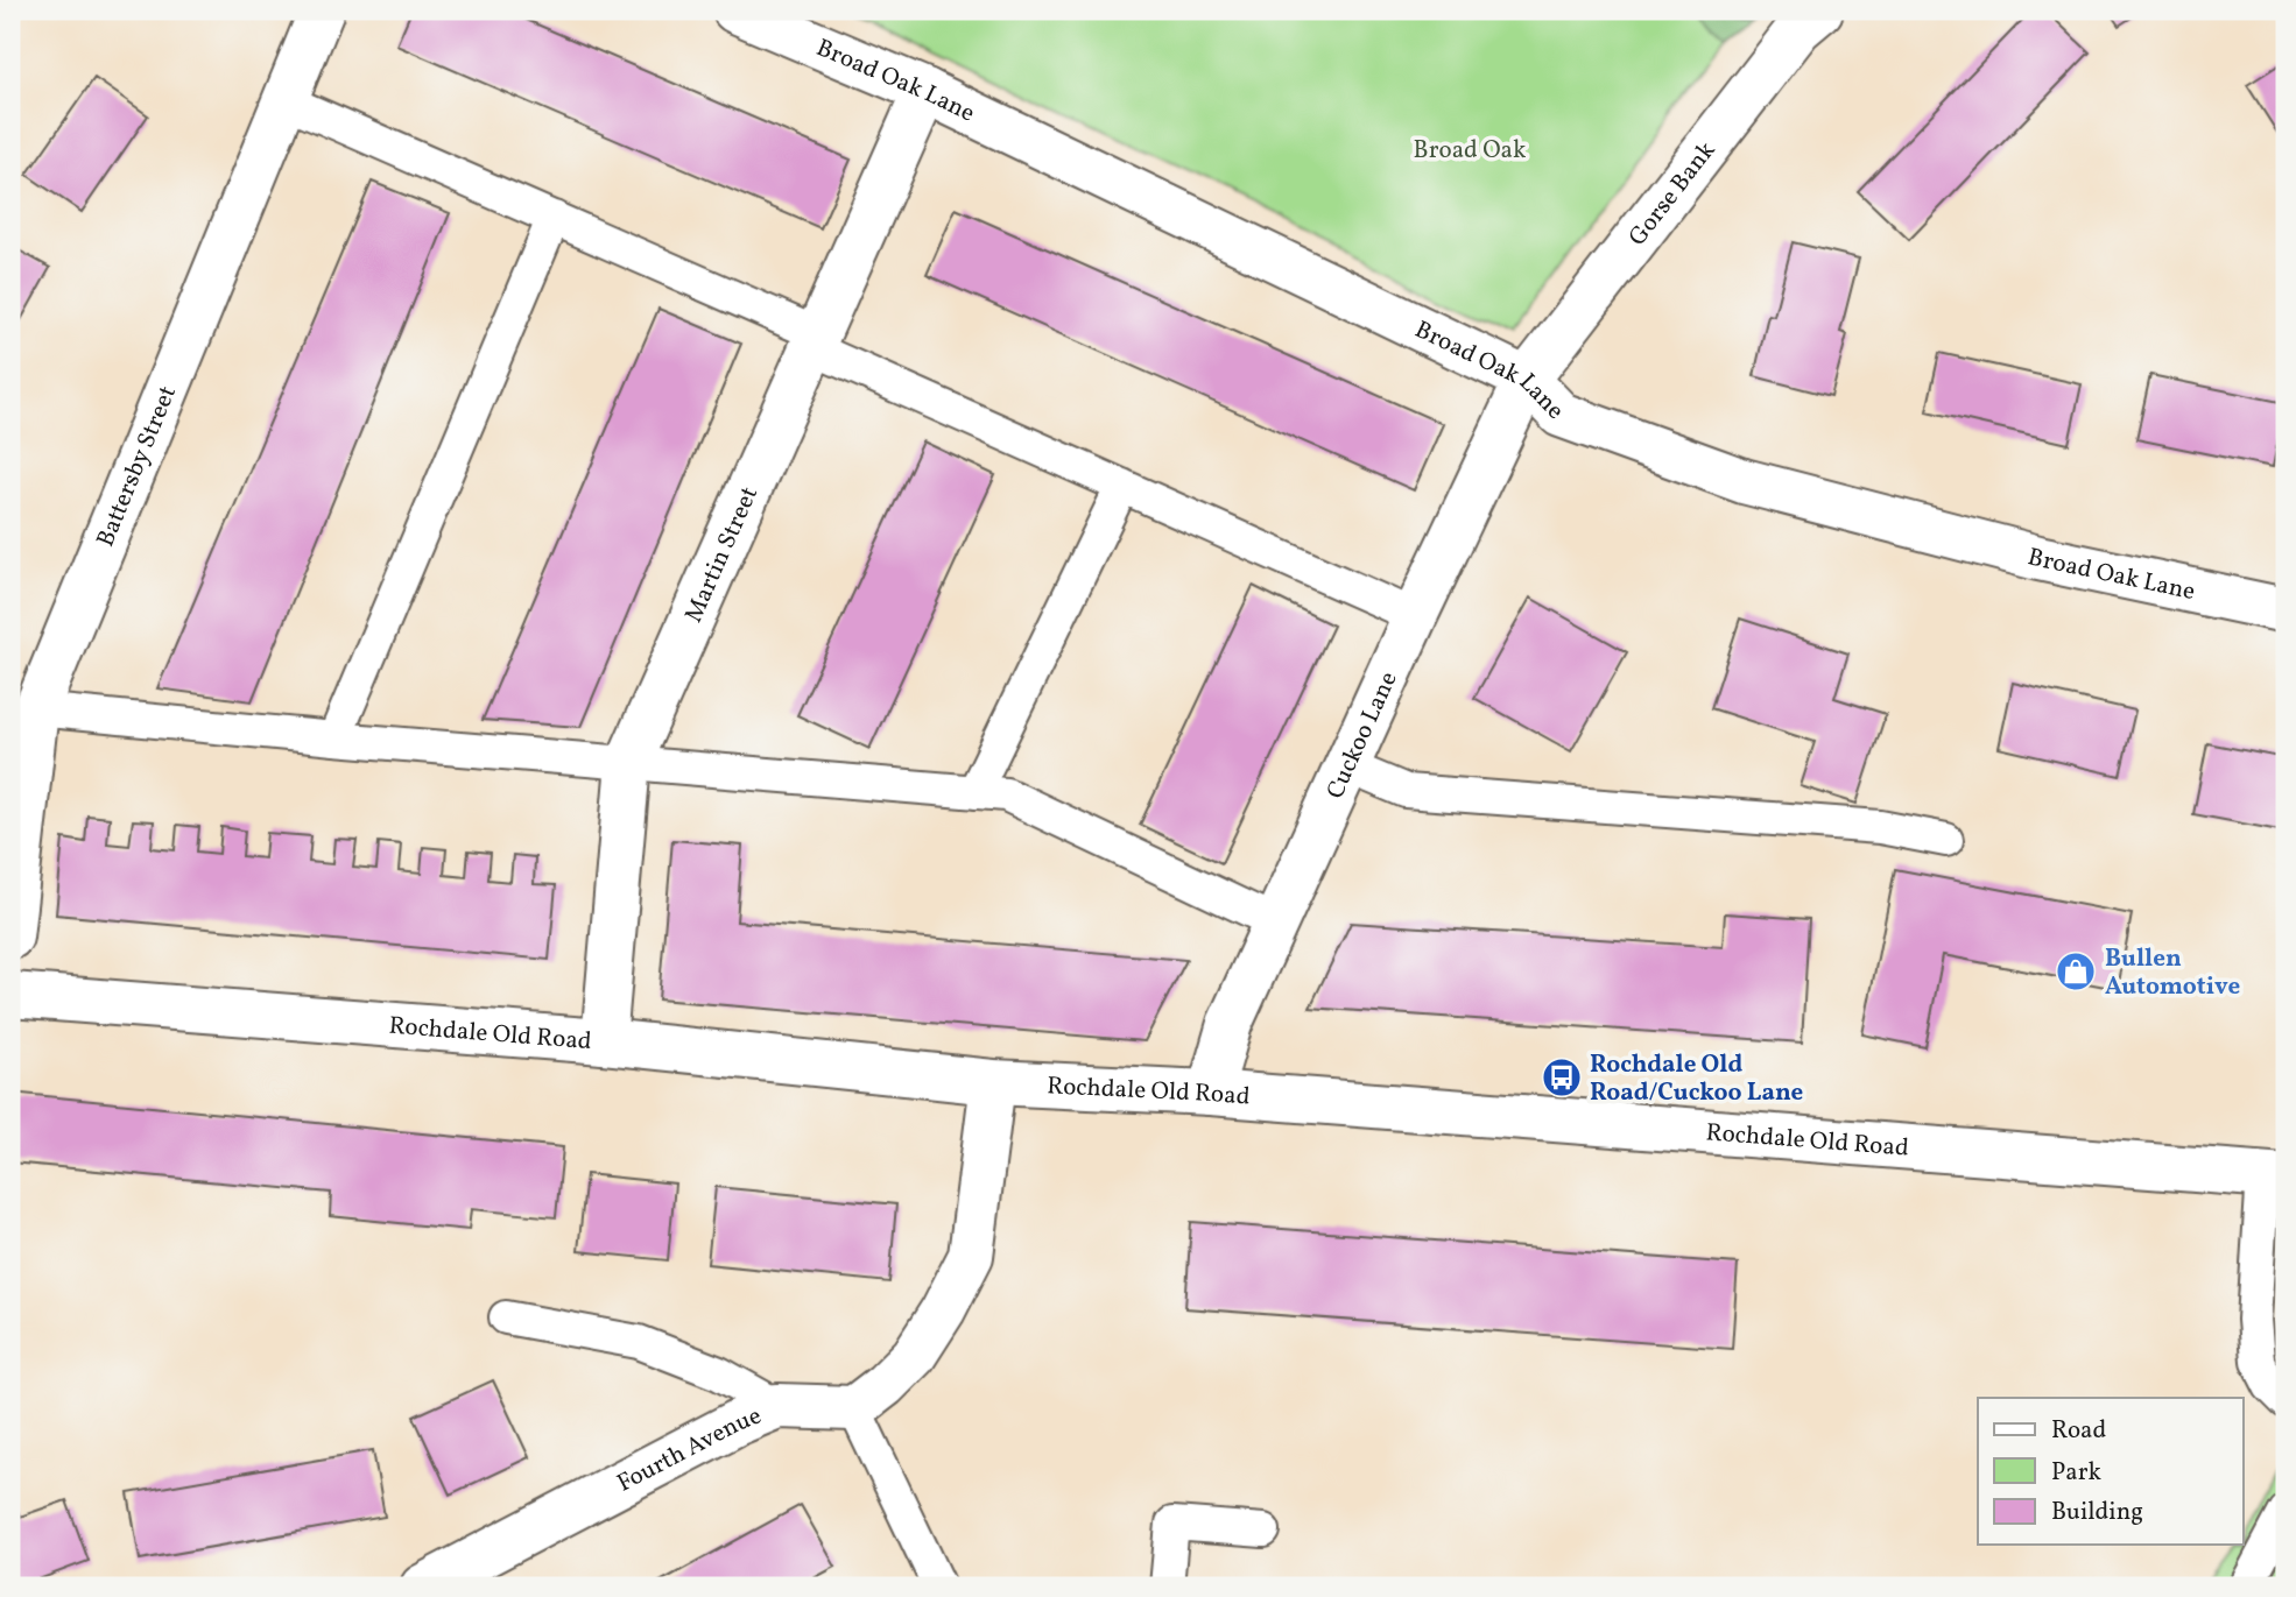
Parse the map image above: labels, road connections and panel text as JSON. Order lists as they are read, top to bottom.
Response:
{
  "streets": {
    "street": [
      "Broad Oak Lane",
      "Gorse Bank",
      "Battersby Street",
      "Martin Street",
      "Cuckoo Lane",
      "Rochdale Old Road",
      "Fourth Avenue"
    ]
  },
  "crossings": [
    ["Broad Oak Lane", "Gorse Bank"],
    ["Broad Oak Lane", "Martin Street"],
    ["Broad Oak Lane", "Cuckoo Lane"],
    ["Gorse Bank", "Cuckoo Lane"],
    ["Martin Street", "Rochdale Old Road"],
    ["Cuckoo Lane", "Rochdale Old Road"]
  ],
  "parks": ["Broad Oak"],
  "places": {
    "shop": ["Bullen Automotive"],
    "bus stop": ["Rochdale Old Road/Cuckoo Lane"]
  },
  "legend": ["Road", "Park", "Building"]
}
